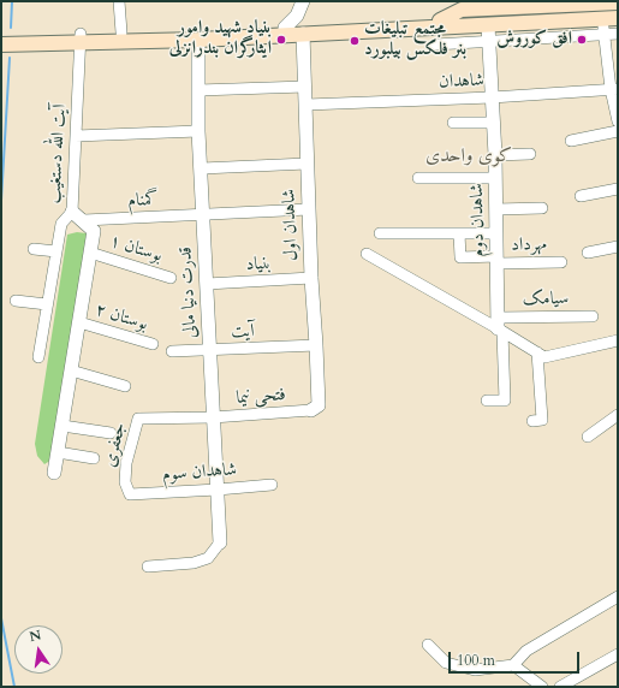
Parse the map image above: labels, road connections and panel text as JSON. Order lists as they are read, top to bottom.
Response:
{
  "streets": {
    "street": [
      "شاهدان",
      "آیت الله دستغیب",
      "گمنام",
      "شاهدان دوم",
      "شاهدان اول",
      "مهرداد",
      "بوستان ۱",
      "بنیاد",
      "قدرت دنیا مالی",
      "سیامک",
      "بوستان ۲",
      "آیت",
      "فتحی نیما",
      "جعفری",
      "شاهدان سوم"
    ]
  },
  "crossings": [
    ["شاهدان", "شاهدان دوم"],
    ["شاهدان", "شاهدان اول"],
    ["گمنام", "شاهدان اول"],
    ["گمنام", "قدرت دنیا مالی"],
    ["شاهدان دوم", "مهرداد"],
    ["شاهدان دوم", "سیامک"],
    ["شاهدان اول", "بنیاد"],
    ["شاهدان اول", "آیت"],
    ["شاهدان اول", "فتحی نیما"],
    ["بنیاد", "قدرت دنیا مالی"],
    ["قدرت دنیا مالی", "آیت"],
    ["قدرت دنیا مالی", "فتحی نیما"],
    ["قدرت دنیا مالی", "جعفری"],
    ["قدرت دنیا مالی", "شاهدان سوم"],
    ["فتحی نیما", "جعفری"],
    ["جعفری", "شاهدان سوم"]
  ],
  "districts": ["کوی واحدی"],
  "places": ["بنیاد شهید وامور ایثارگران بندرانزلی", "افق کوروش", "مجتمع تبلیغات بنر فلکس بیلبورد"],
  "scale_bar": "100 m",
  "north": "top"
}
